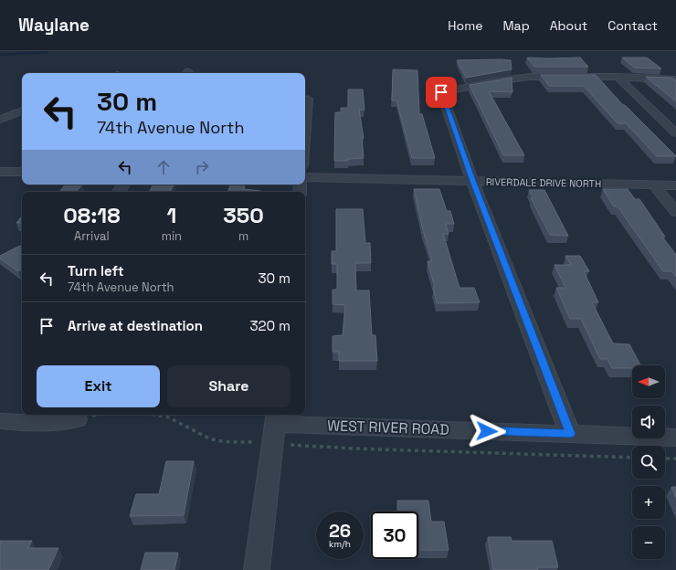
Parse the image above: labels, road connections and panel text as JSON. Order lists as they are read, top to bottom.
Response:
{
  "streets": {
    "street": ["RIVERDALE DRIVE NORTH", "WEST RIVER ROAD"]
  },
  "north": "left",
  "page": {
    "header": "Waylane",
    "nav": [
      "Home",
      "Map",
      "About",
      "Contact"
    ],
    "turn": ["30 m", "74th Avenue North"],
    "eta": [
      "08:18",
      "Arrival",
      "1",
      "min",
      "350",
      "m"
    ],
    "list": [
      {
        "name": "Turn left",
        "note": "74th Avenue North",
        "value": "30 m"
      },
      {
        "name": "Arrive at destination",
        "value": "320 m"
      }
    ],
    "buttons": ["Exit", "Share"],
    "map_buttons": ["+", "−"],
    "speed": "26 km/h",
    "limit": "30"
  }
}
